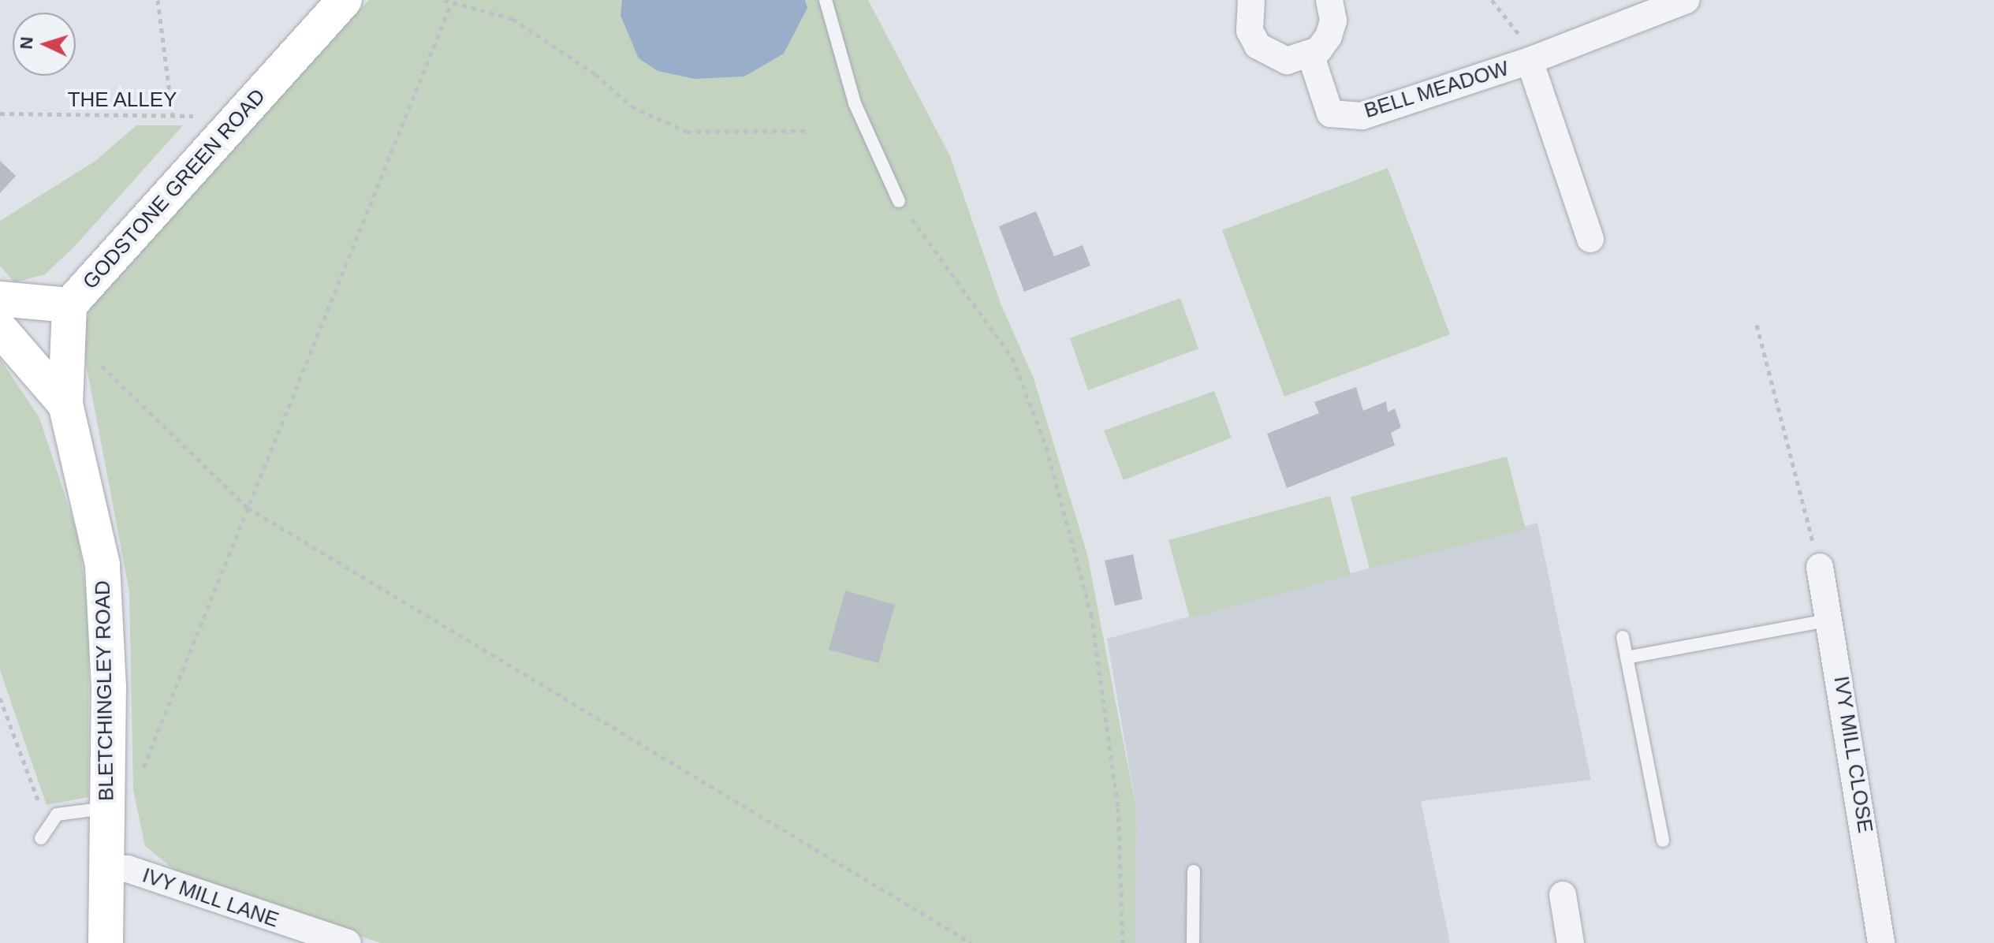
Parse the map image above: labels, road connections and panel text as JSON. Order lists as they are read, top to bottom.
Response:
{
  "streets": {
    "main road": ["GODSTONE GREEN ROAD", "BLETCHINGLEY ROAD"],
    "street": ["BELL MEADOW", "IVY MILL CLOSE", "IVY MILL LANE"],
    "path": ["THE ALLEY"]
  },
  "crossings": [
    ["THE ALLEY", "GODSTONE GREEN ROAD"],
    ["BLETCHINGLEY ROAD", "IVY MILL LANE"]
  ],
  "north": "left"
}
